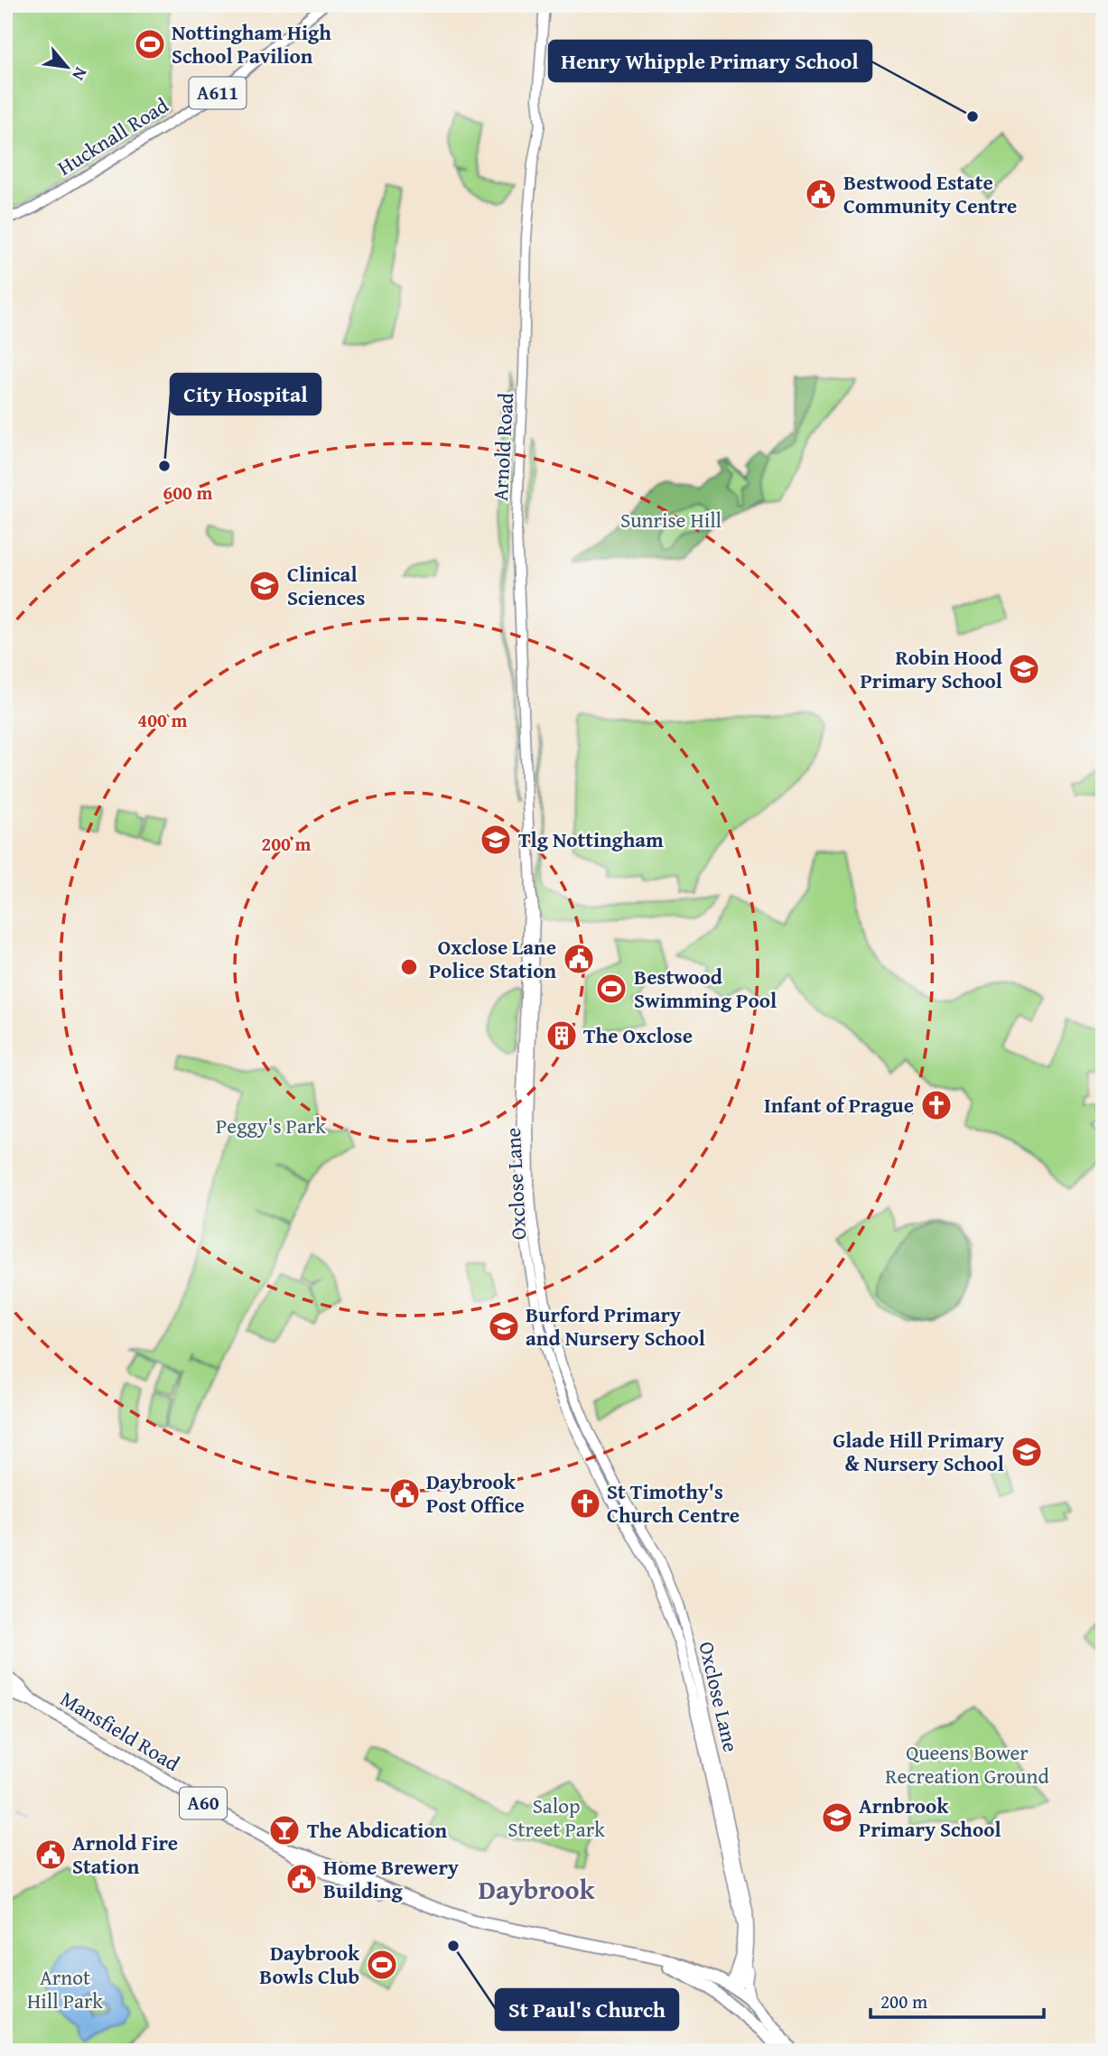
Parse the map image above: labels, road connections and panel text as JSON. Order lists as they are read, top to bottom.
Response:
{
  "streets": {
    "highway": ["Mansfield Road", "A60"],
    "main road": [
      "A611",
      "Hucknall Road",
      "Arnold Road",
      "Oxclose Lane"
    ]
  },
  "crossings": [
    ["Arnold Road", "Oxclose Lane"],
    ["Oxclose Lane", "Mansfield Road"]
  ],
  "districts": ["Daybrook"],
  "parks": [
    "Sunrise Hill",
    "Peggy's Park",
    "Queens Bower Recreation Ground",
    "Salop Street Park",
    "Arnot Hill Park"
  ],
  "places": {
    "sports": ["Nottingham High School Pavilion", "Bestwood Swimming Pool", "Daybrook Bowls Club"],
    "other": ["Henry Whipple Primary School", "City Hospital", "St Paul's Church"],
    "public building": [
      "Bestwood Estate Community Centre",
      "Oxclose Lane Police Station",
      "Daybrook Post Office",
      "Arnold Fire Station",
      "Home Brewery Building"
    ],
    "school or university": [
      "Clinical Sciences",
      "Robin Hood Primary School",
      "Tlg Nottingham",
      "Burford Primary and Nursery School",
      "Glade Hill Primary & Nursery School",
      "Arnbrook Primary School"
    ],
    "building": ["The Oxclose"],
    "church": ["Infant of Prague", "St Timothy's Church Centre"],
    "bar": ["The Abdication"]
  },
  "scale_bar": "200 m",
  "north": "bottom right",
  "rings": ["600 m", "400 m", "200 m"]
}
